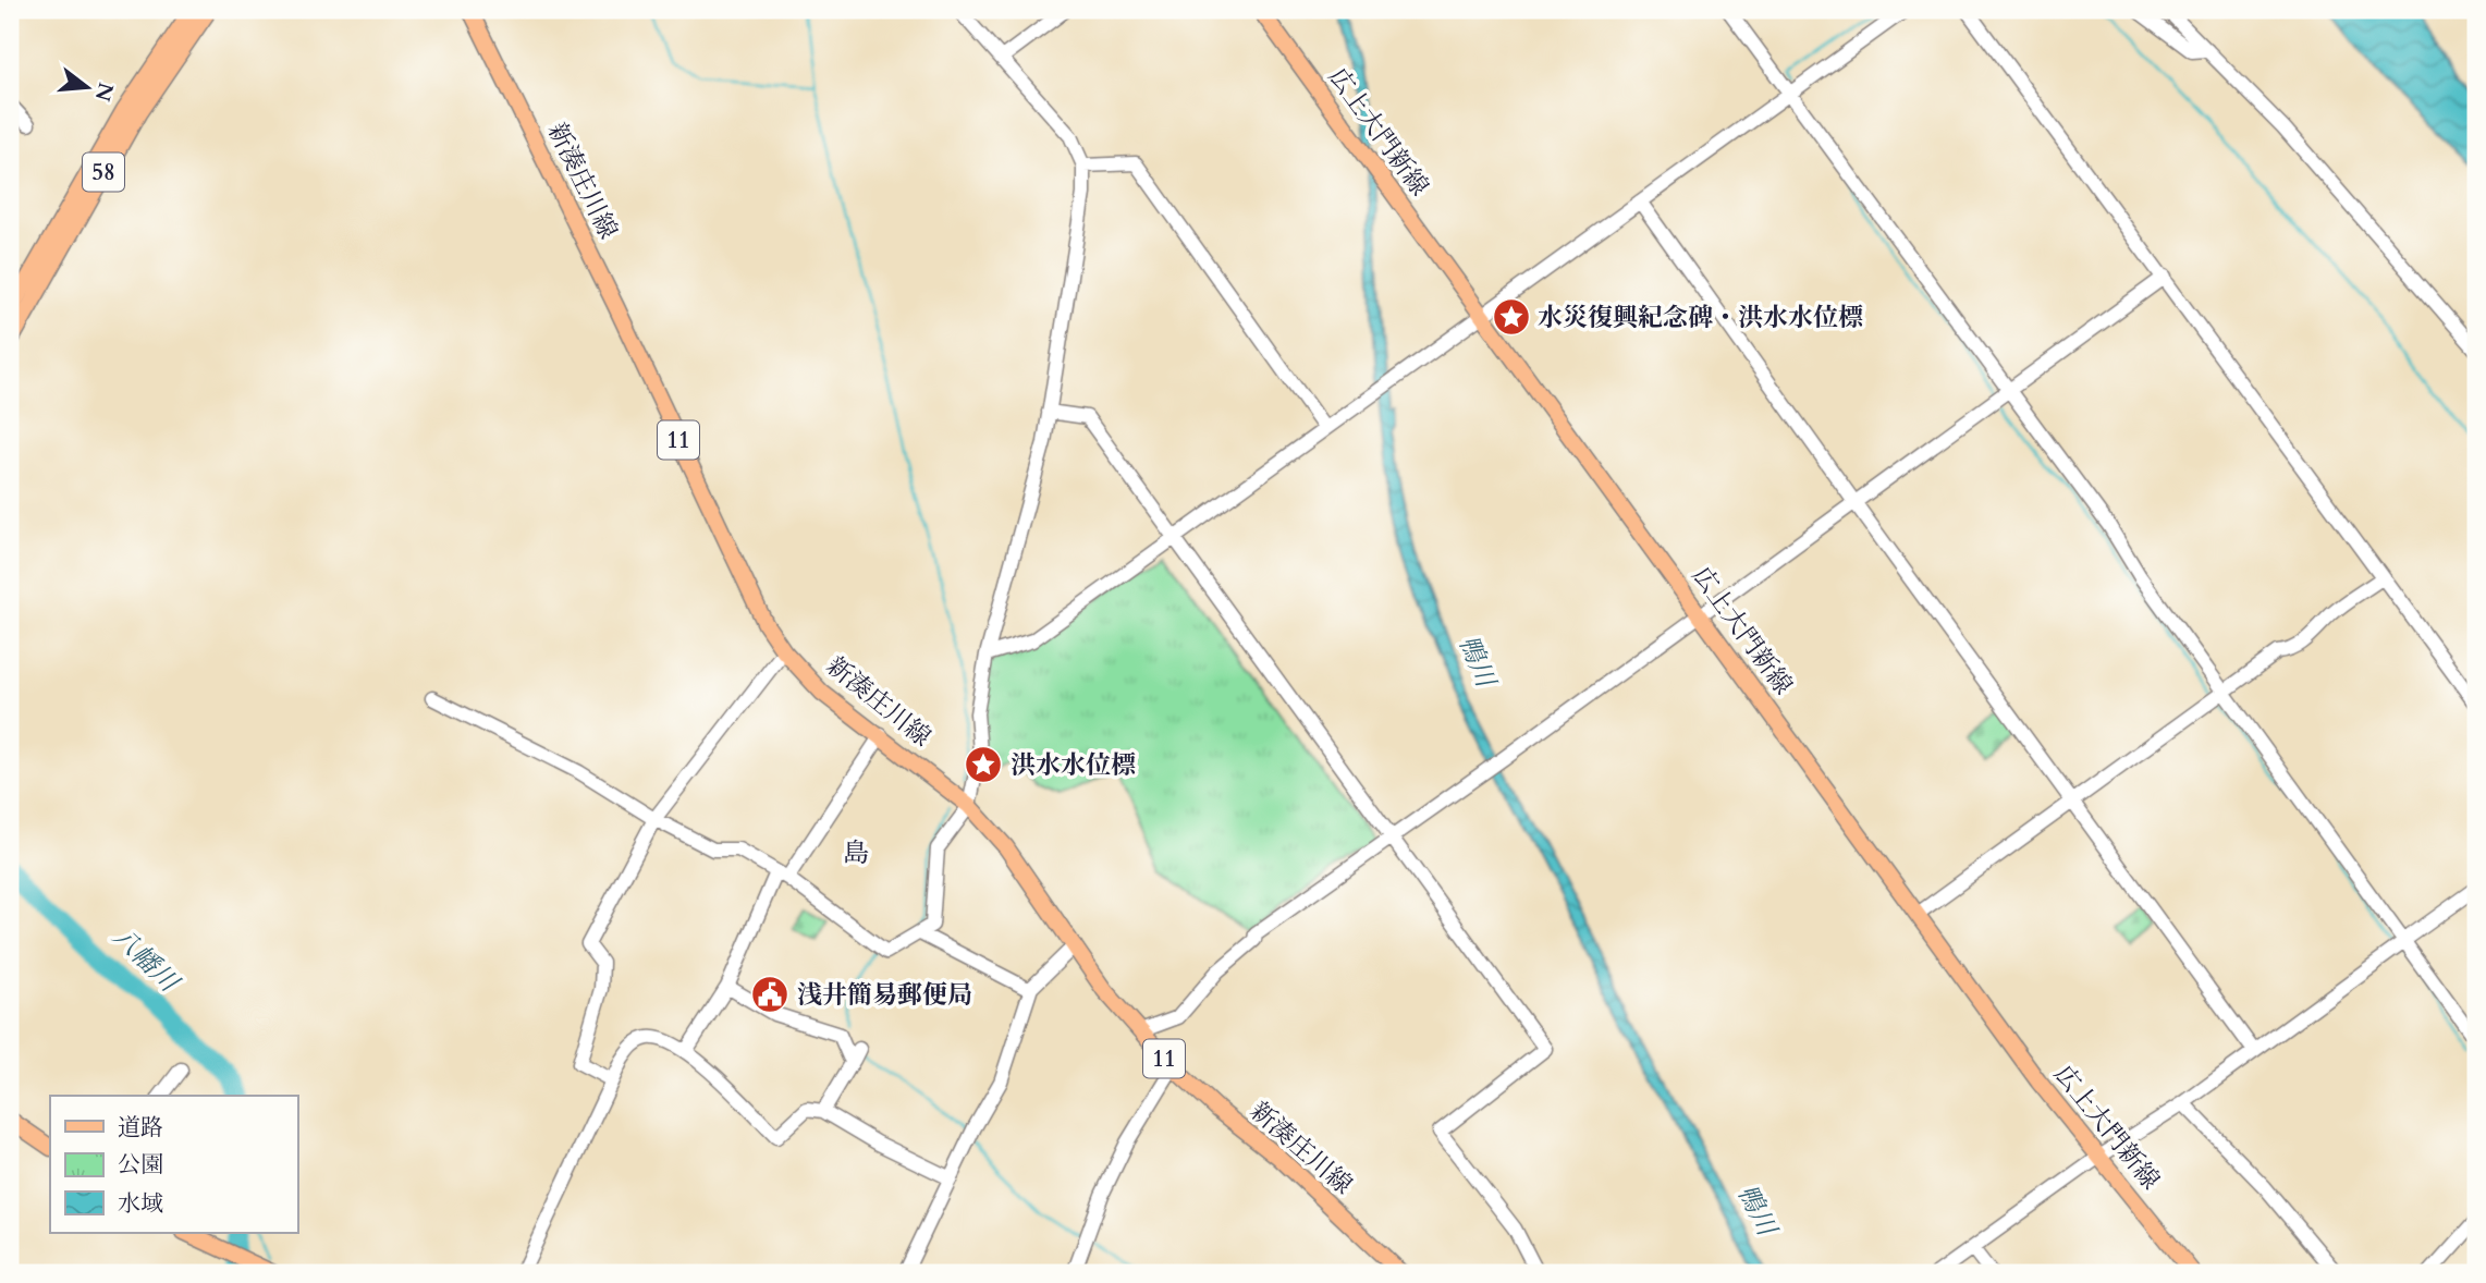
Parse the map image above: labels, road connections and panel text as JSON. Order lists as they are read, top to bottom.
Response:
{
  "streets": {
    "main road": [
      "広上大門新線",
      "58",
      "新湊庄川線",
      "11"
    ]
  },
  "districts": ["島"],
  "water": ["鴨川", "八幡川"],
  "places": {
    "place": ["水災復興紀念碑・洪水水位標", "洪水水位標"],
    "public building": ["浅井簡易郵便局"]
  },
  "legend": ["道路", "公園", "水域"],
  "north": "right"
}
